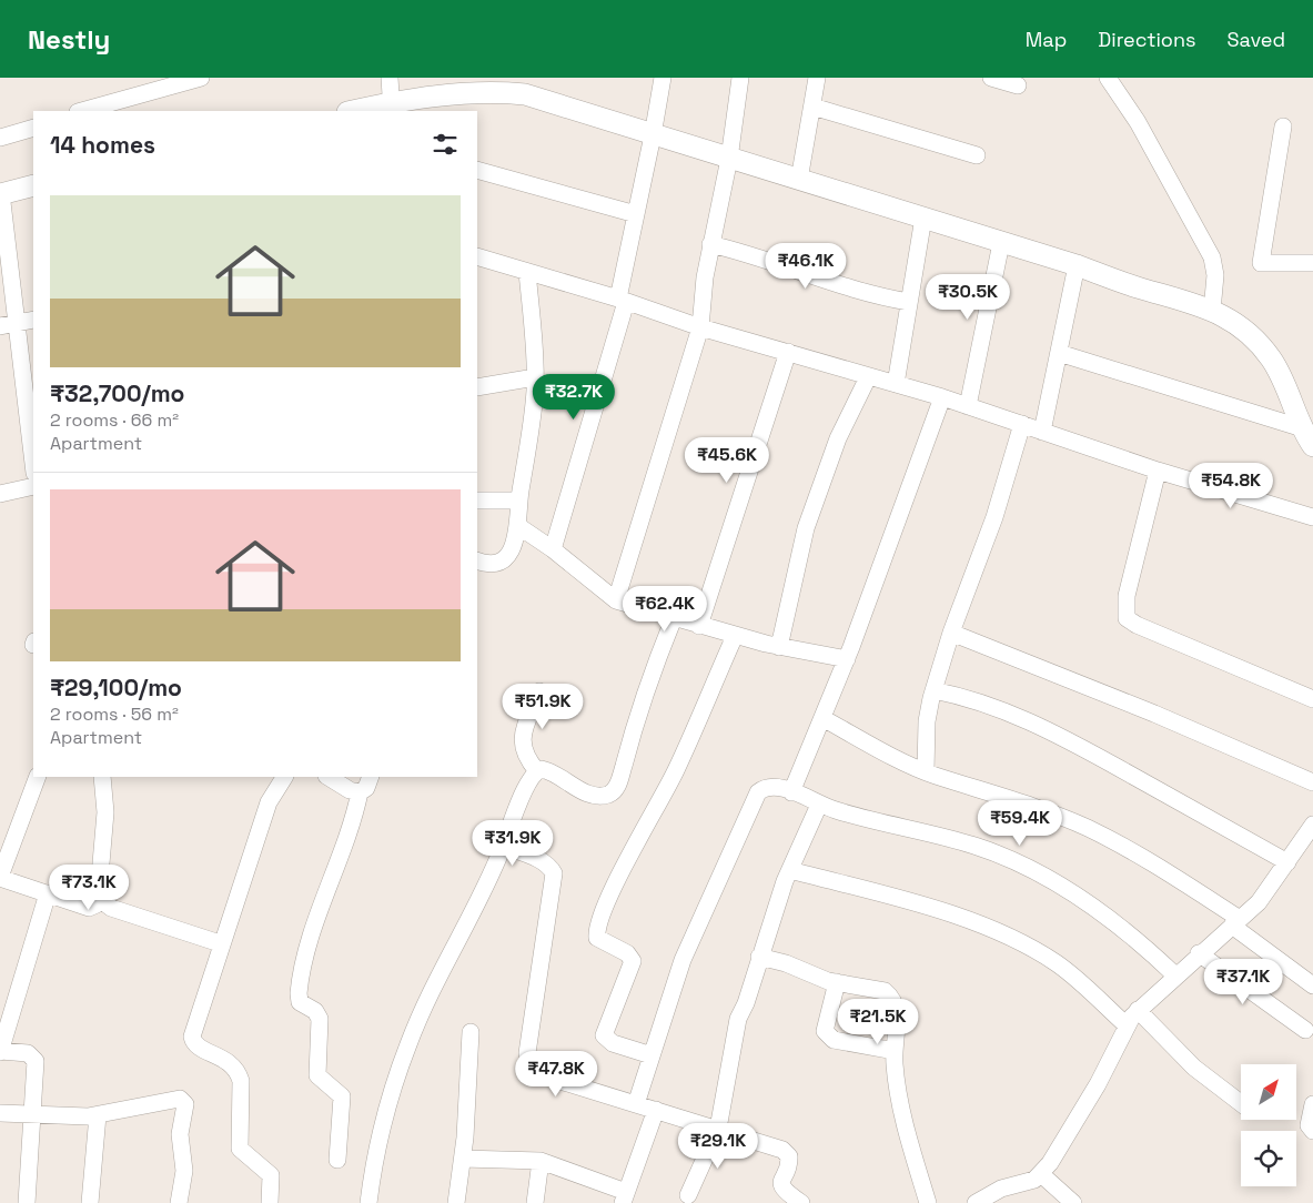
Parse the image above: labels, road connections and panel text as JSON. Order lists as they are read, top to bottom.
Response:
{
  "north": "top right",
  "page": {
    "header": "Nestly",
    "nav": ["Map", "Directions", "Saved"],
    "heading": "14 homes",
    "list": [
      {
        "name": "₹32,700/mo",
        "note": "2 rooms · 66 m² · Apartment"
      },
      {
        "name": "₹29,100/mo",
        "note": "2 rooms · 56 m² · Apartment"
      }
    ],
    "price": [
      "₹46.1K",
      "₹30.5K",
      "₹32.7K",
      "₹45.6K",
      "₹54.8K",
      "₹62.4K",
      "₹51.9K",
      "₹59.4K",
      "₹31.9K",
      "₹73.1K",
      "₹37.1K",
      "₹21.5K",
      "₹47.8K",
      "₹29.1K"
    ]
  }
}
